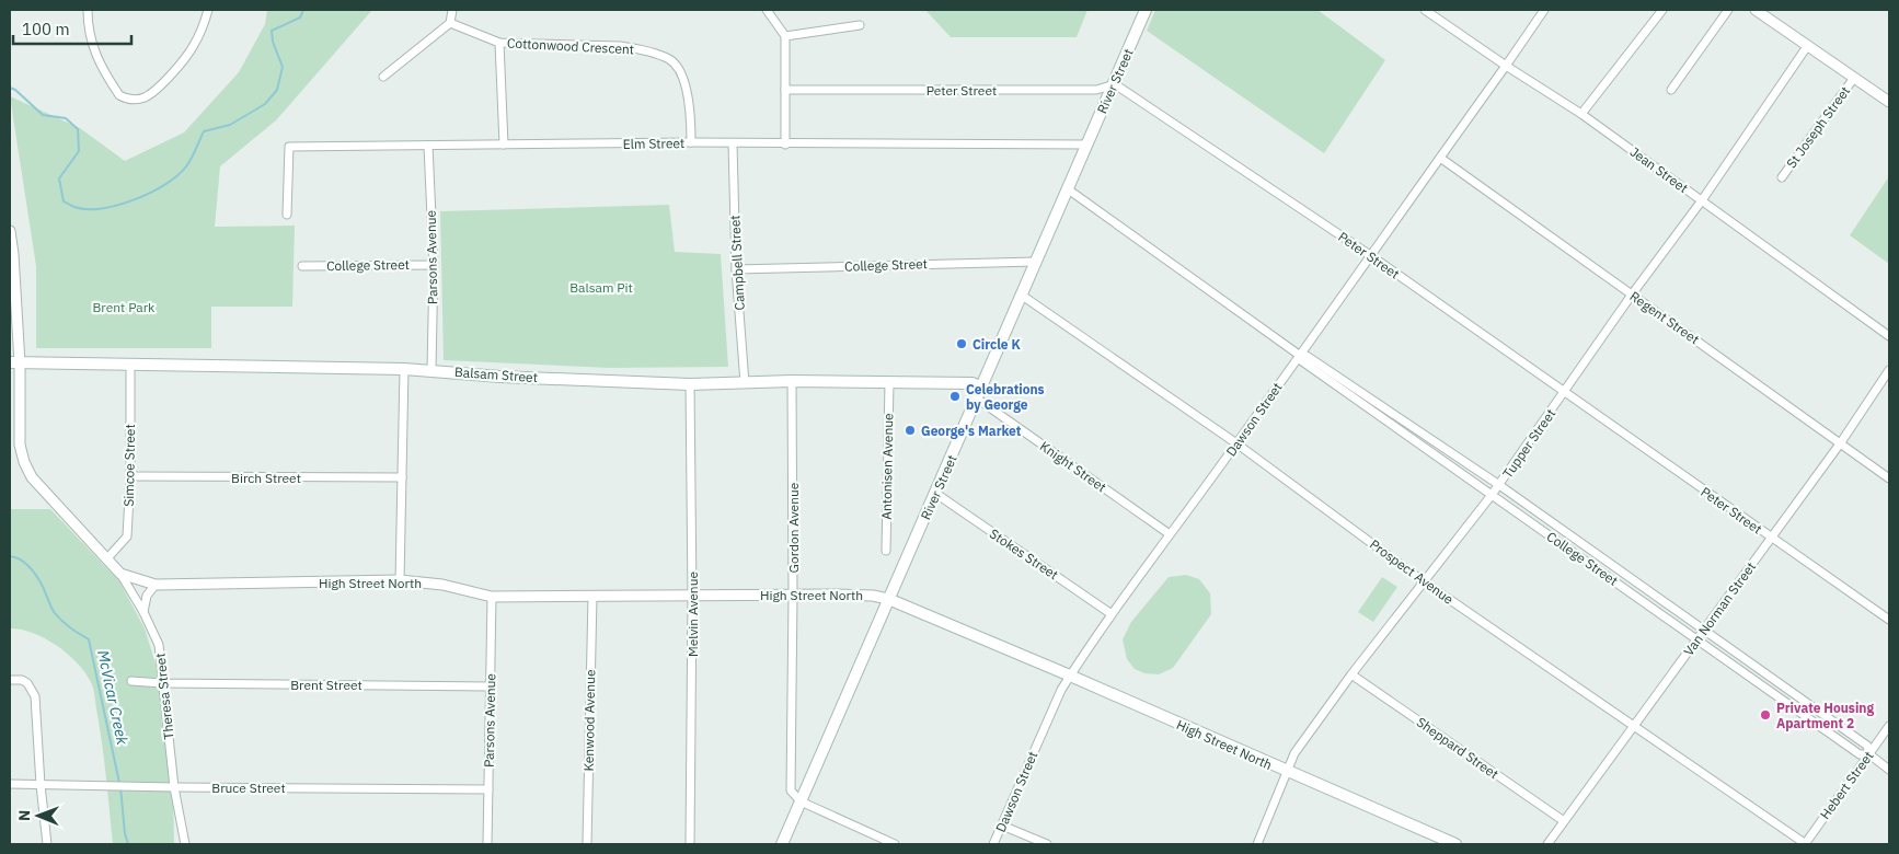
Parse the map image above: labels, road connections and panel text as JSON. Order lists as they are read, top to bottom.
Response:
{
  "streets": {
    "main road": ["River Street", "Balsam Street", "High Street North"],
    "street": [
      "Cottonwood Crescent",
      "Peter Street",
      "St Joseph Street",
      "Elm Street",
      "Jean Street",
      "Parsons Avenue",
      "Campbell Street",
      "College Street",
      "Regent Street",
      "Dawson Street",
      "Tupper Street",
      "Simcoe Street",
      "Antonisen Avenue",
      "Knight Street",
      "Birch Street",
      "Gordon Avenue",
      "Stokes Street",
      "Prospect Avenue",
      "Van Norman Street",
      "Melvin Avenue",
      "Brent Street",
      "Theresa Street",
      "Kenwood Avenue",
      "Sheppard Street",
      "Hebert Street",
      "Bruce Street"
    ]
  },
  "crossings": [
    ["Cottonwood Crescent", "Elm Street"],
    ["River Street", "Peter Street"],
    ["River Street", "Elm Street"],
    ["River Street", "College Street"],
    ["River Street", "Balsam Street"],
    ["River Street", "Knight Street"],
    ["River Street", "Gordon Avenue"],
    ["River Street", "Stokes Street"],
    ["River Street", "Prospect Avenue"],
    ["River Street", "High Street North"],
    ["Peter Street", "Dawson Street"],
    ["Peter Street", "Tupper Street"],
    ["Peter Street", "Van Norman Street"],
    ["Elm Street", "Parsons Avenue"],
    ["Elm Street", "Campbell Street"],
    ["Jean Street", "Dawson Street"],
    ["Jean Street", "Tupper Street"],
    ["Parsons Avenue", "College Street"],
    ["Parsons Avenue", "Balsam Street"],
    ["Parsons Avenue", "High Street North"],
    ["Parsons Avenue", "Brent Street"],
    ["Parsons Avenue", "Bruce Street"],
    ["Campbell Street", "College Street"],
    ["Campbell Street", "Balsam Street"],
    ["College Street", "Dawson Street"],
    ["College Street", "Tupper Street"],
    ["College Street", "Van Norman Street"],
    ["College Street", "Hebert Street"],
    ["Regent Street", "Dawson Street"],
    ["Regent Street", "Tupper Street"],
    ["Regent Street", "Van Norman Street"],
    ["Balsam Street", "Simcoe Street"],
    ["Balsam Street", "Antonisen Avenue"],
    ["Balsam Street", "Gordon Avenue"],
    ["Balsam Street", "Melvin Avenue"],
    ["Balsam Street", "Theresa Street"],
    ["Dawson Street", "Knight Street"],
    ["Dawson Street", "Stokes Street"],
    ["Dawson Street", "Prospect Avenue"],
    ["Dawson Street", "High Street North"],
    ["Tupper Street", "Prospect Avenue"],
    ["Tupper Street", "High Street North"],
    ["Tupper Street", "Sheppard Street"],
    ["Simcoe Street", "Birch Street"],
    ["Simcoe Street", "Theresa Street"],
    ["Gordon Avenue", "High Street North"],
    ["Prospect Avenue", "Van Norman Street"],
    ["Prospect Avenue", "Hebert Street"],
    ["High Street North", "Melvin Avenue"],
    ["High Street North", "Theresa Street"],
    ["High Street North", "Kenwood Avenue"],
    ["Van Norman Street", "Sheppard Street"],
    ["Brent Street", "Theresa Street"],
    ["Theresa Street", "Bruce Street"]
  ],
  "water": ["McVicar Creek"],
  "parks": ["Balsam Pit", "Brent Park"],
  "places": [
    "Circle K",
    "Celebrations by George",
    "George's Market",
    "Private Housing Apartment 2"
  ],
  "scale_bar": "100 m",
  "north": "left"
}
